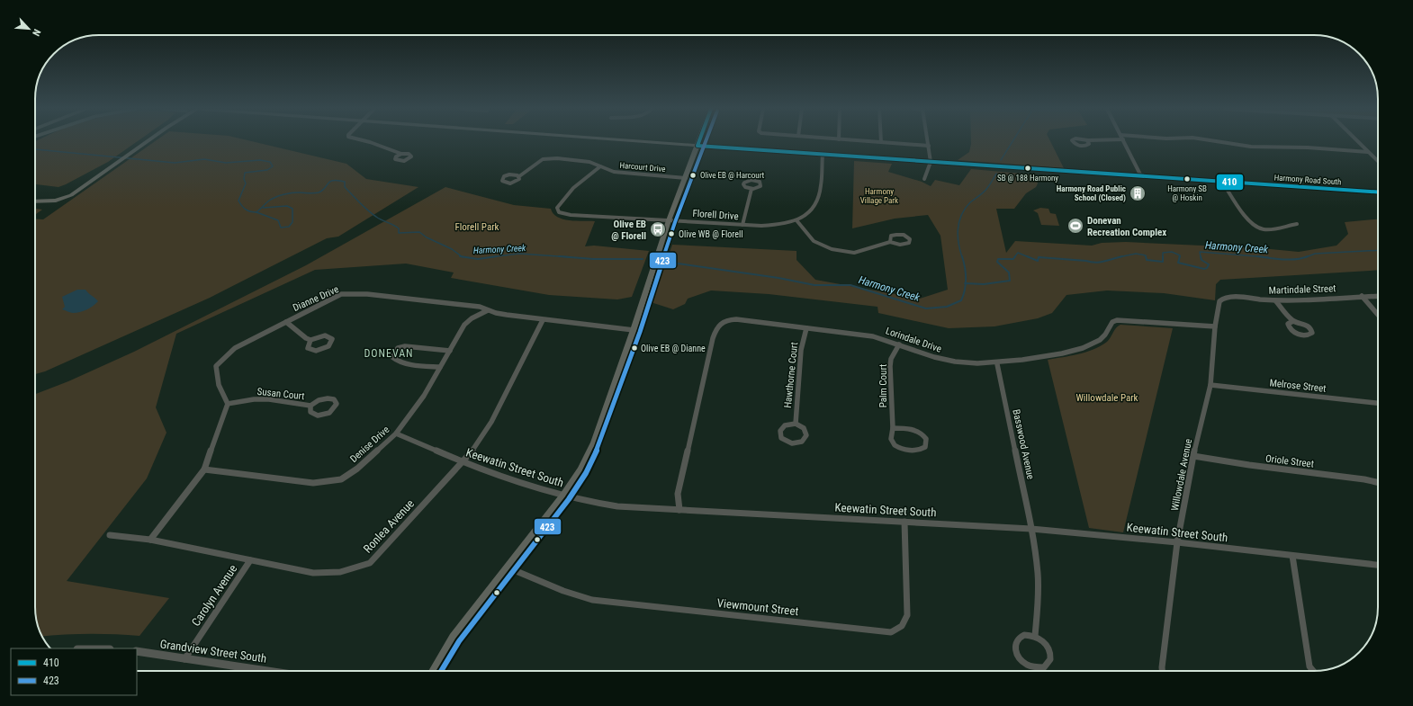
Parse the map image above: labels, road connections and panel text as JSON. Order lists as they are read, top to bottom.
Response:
{
  "streets": {
    "main road": ["Harmony Road South"],
    "street": [
      "Harcourt Drive",
      "Florell Drive",
      "Martindale Street",
      "Dianne Drive",
      "Lorindale Drive",
      "Hawthorne Court",
      "Palm Court",
      "Melrose Street",
      "Susan Court",
      "Denise Drive",
      "Basswood Avenue",
      "Oriole Street",
      "Keewatin Street South",
      "Willowdale Avenue",
      "Ronlea Avenue",
      "Carolyn Avenue",
      "Viewmount Street",
      "Grandview Street South"
    ]
  },
  "crossings": [
    ["Harcourt Drive", "Florell Drive"],
    ["Harmony Road South", "Florell Drive"],
    ["Martindale Street", "Willowdale Avenue"],
    ["Dianne Drive", "Susan Court"],
    ["Dianne Drive", "Denise Drive"],
    ["Dianne Drive", "Ronlea Avenue"],
    ["Lorindale Drive", "Hawthorne Court"],
    ["Lorindale Drive", "Palm Court"],
    ["Lorindale Drive", "Basswood Avenue"],
    ["Lorindale Drive", "Keewatin Street South"],
    ["Lorindale Drive", "Willowdale Avenue"],
    ["Melrose Street", "Willowdale Avenue"],
    ["Denise Drive", "Keewatin Street South"],
    ["Basswood Avenue", "Keewatin Street South"],
    ["Oriole Street", "Willowdale Avenue"],
    ["Keewatin Street South", "Willowdale Avenue"],
    ["Keewatin Street South", "Ronlea Avenue"],
    ["Keewatin Street South", "Viewmount Street"],
    ["Ronlea Avenue", "Carolyn Avenue"],
    ["Carolyn Avenue", "Grandview Street South"]
  ],
  "districts": ["DONEVAN"],
  "water": ["Harmony Creek"],
  "parks": ["Harmony Village Park", "Florell Park", "Willowdale Park"],
  "places": {
    "other": [
      "SB @ 188 Harmony",
      "Olive EB @ Harcourt",
      "Harmony SB @ Hoskin",
      "Olive WB @ Florell",
      "Olive EB @ Dianne"
    ],
    "building": ["Harmony Road Public School (Closed)"],
    "sports": ["Donevan Recreation Complex"],
    "bus stop": ["Olive EB @ Florell"]
  },
  "lines": ["transit line 410", "transit line 423"],
  "legend": ["410", "423"],
  "north": "bottom right"
}
